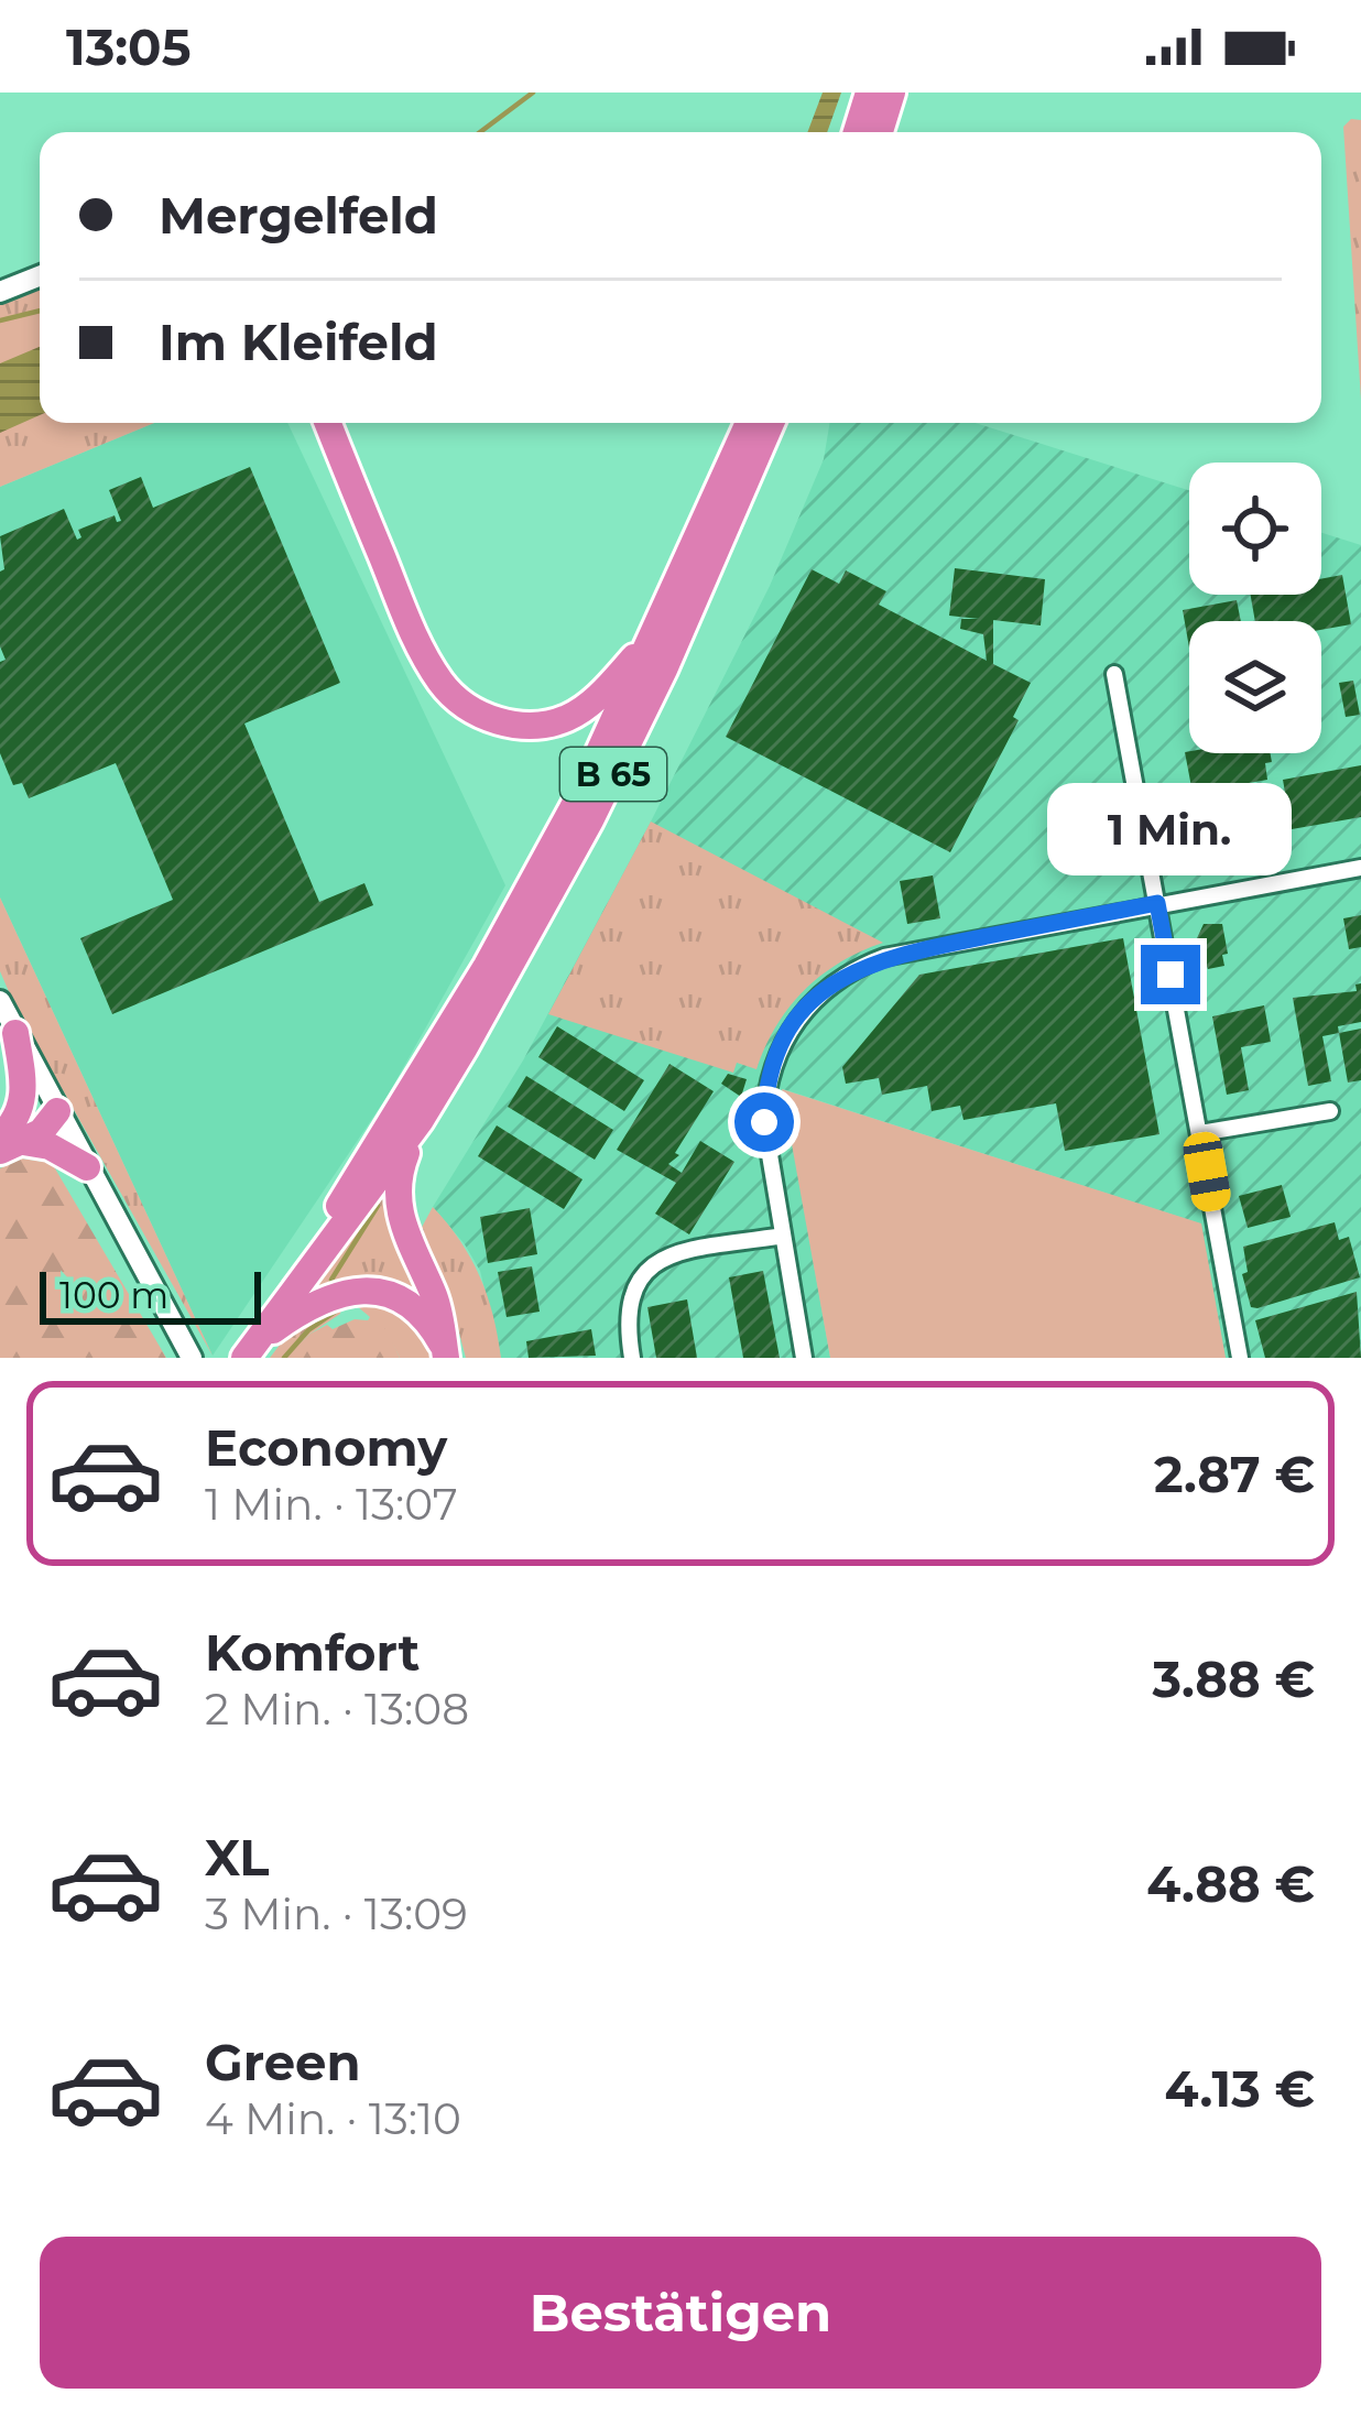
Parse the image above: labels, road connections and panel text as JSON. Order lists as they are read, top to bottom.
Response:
{
  "streets": {
    "highway": ["B 65"]
  },
  "scale_bar": "100 m",
  "page": {
    "status": "13:05",
    "banner": ["Mergelfeld", "Im Kleifeld"],
    "bubble": "1 Min.",
    "scale": "100 m",
    "list": [
      {
        "name": "Economy",
        "note": "1 Min. · 13:07",
        "value": "2.87 €"
      },
      {
        "name": "Komfort",
        "note": "2 Min. · 13:08",
        "value": "3.88 €"
      },
      {
        "name": "XL",
        "note": "3 Min. · 13:09",
        "value": "4.88 €"
      },
      {
        "name": "Green",
        "note": "4 Min. · 13:10",
        "value": "4.13 €"
      }
    ],
    "buttons": "Bestätigen"
  }
}
